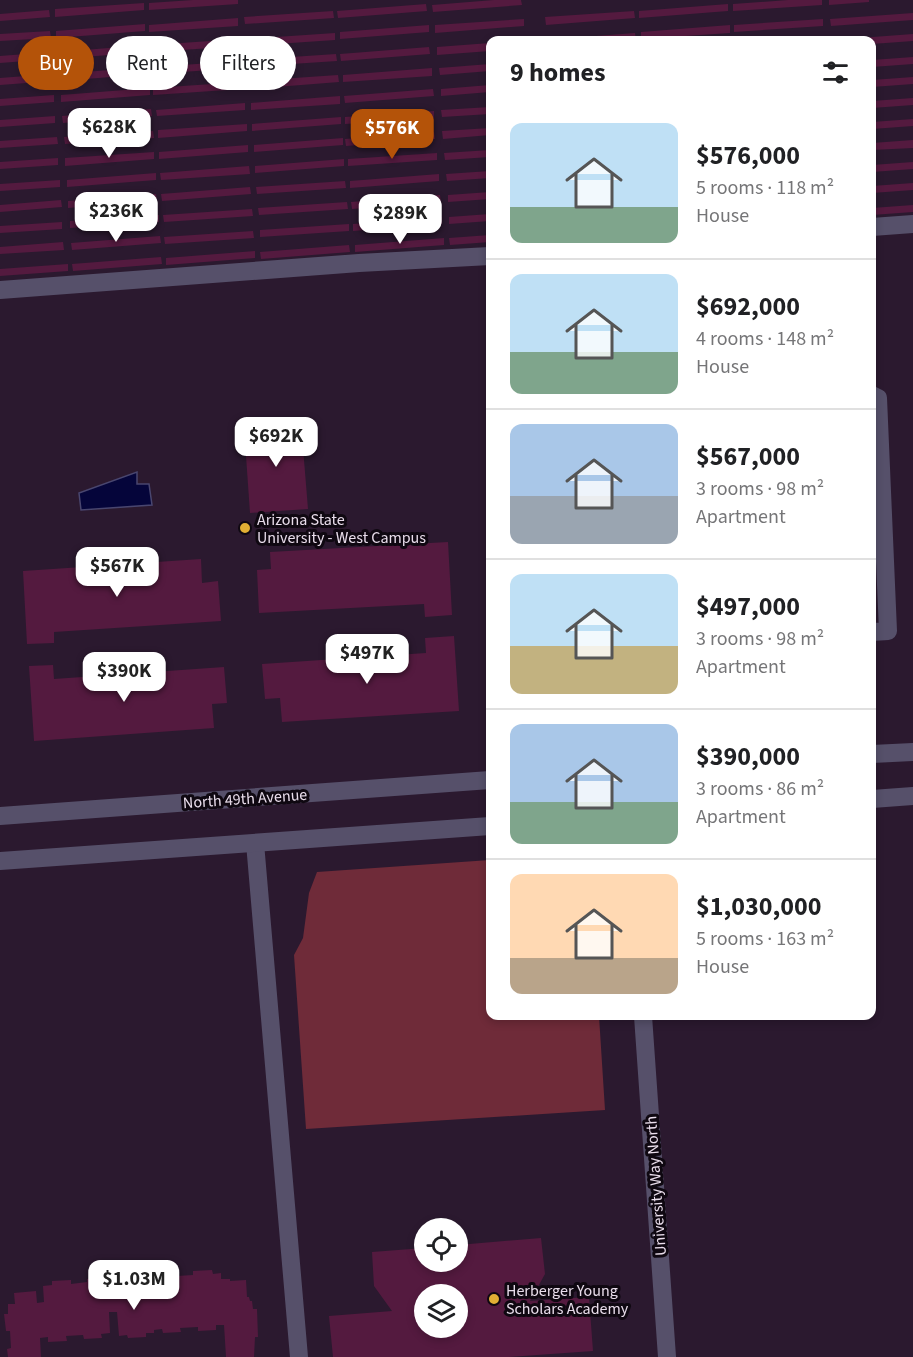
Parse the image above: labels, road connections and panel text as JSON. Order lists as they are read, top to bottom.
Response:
{
  "streets": {
    "street": ["North 49th Avenue", "University Way North"]
  },
  "places": ["Arizona State University - West Campus", "Herberger Young Scholars Academy"],
  "page": {
    "chip": ["Buy", "Rent", "Filters"],
    "heading": "9 homes",
    "price": [
      "$628K",
      "$576K",
      "$236K",
      "$289K",
      "$692K",
      "$567K",
      "$497K",
      "$390K",
      "$1.03M"
    ],
    "list": [
      {
        "name": "$576,000",
        "note": "5 rooms · 118 m² · House"
      },
      {
        "name": "$692,000",
        "note": "4 rooms · 148 m² · House"
      },
      {
        "name": "$567,000",
        "note": "3 rooms · 98 m² · Apartment"
      },
      {
        "name": "$497,000",
        "note": "3 rooms · 98 m² · Apartment"
      },
      {
        "name": "$390,000",
        "note": "3 rooms · 86 m² · Apartment"
      },
      {
        "name": "$1,030,000",
        "note": "5 rooms · 163 m² · House"
      }
    ]
  }
}
